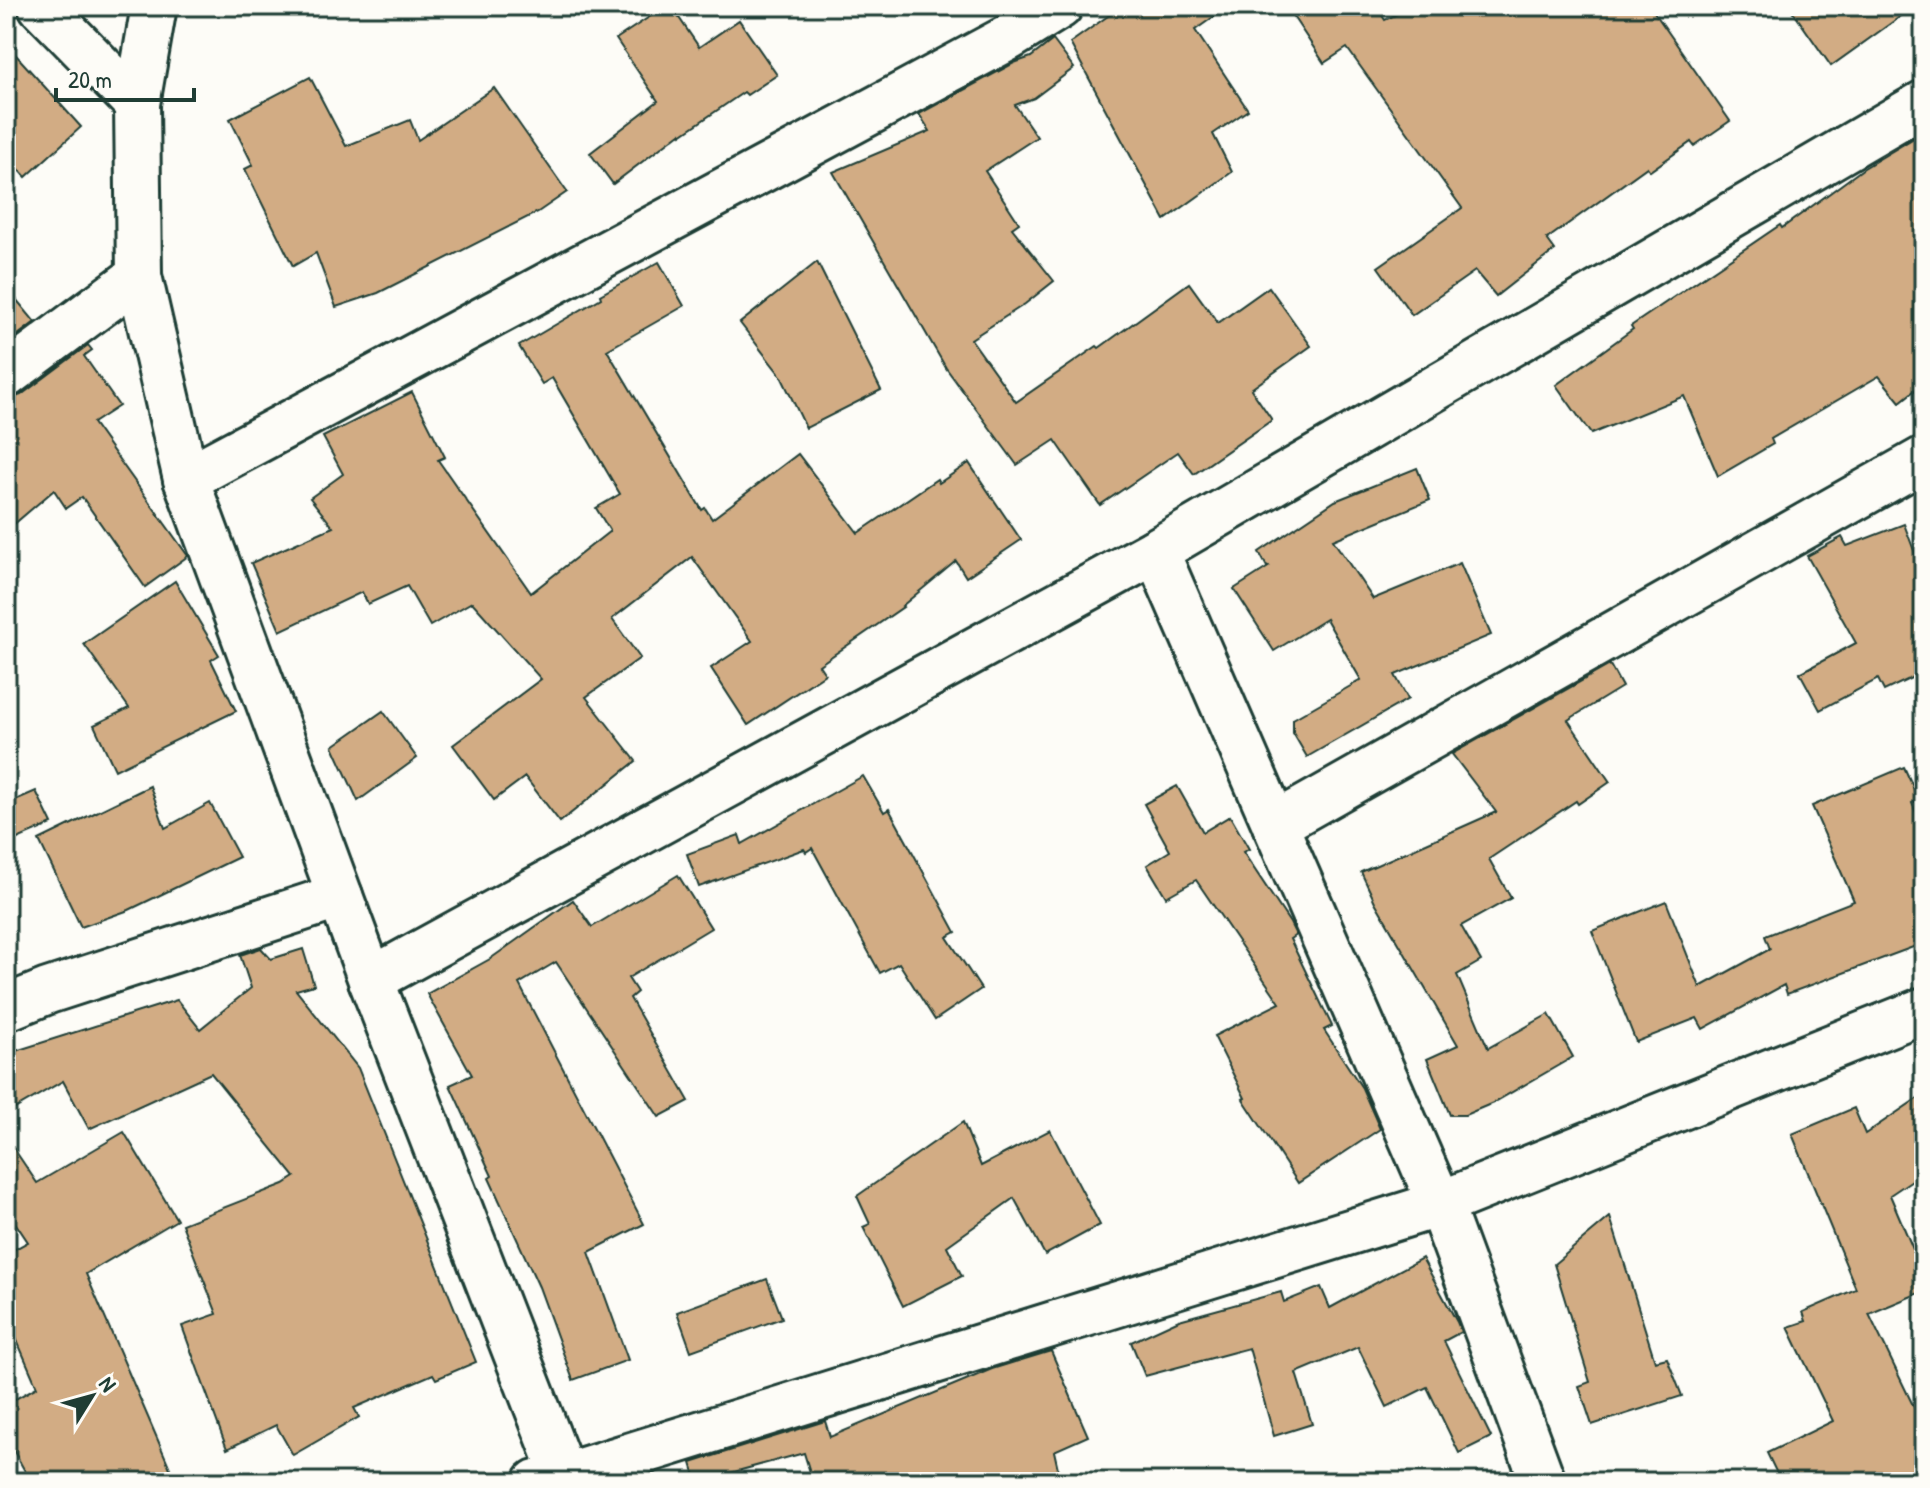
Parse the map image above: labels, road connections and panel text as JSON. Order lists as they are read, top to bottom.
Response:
{
  "scale_bar": "20 m",
  "north": "top right"
}
